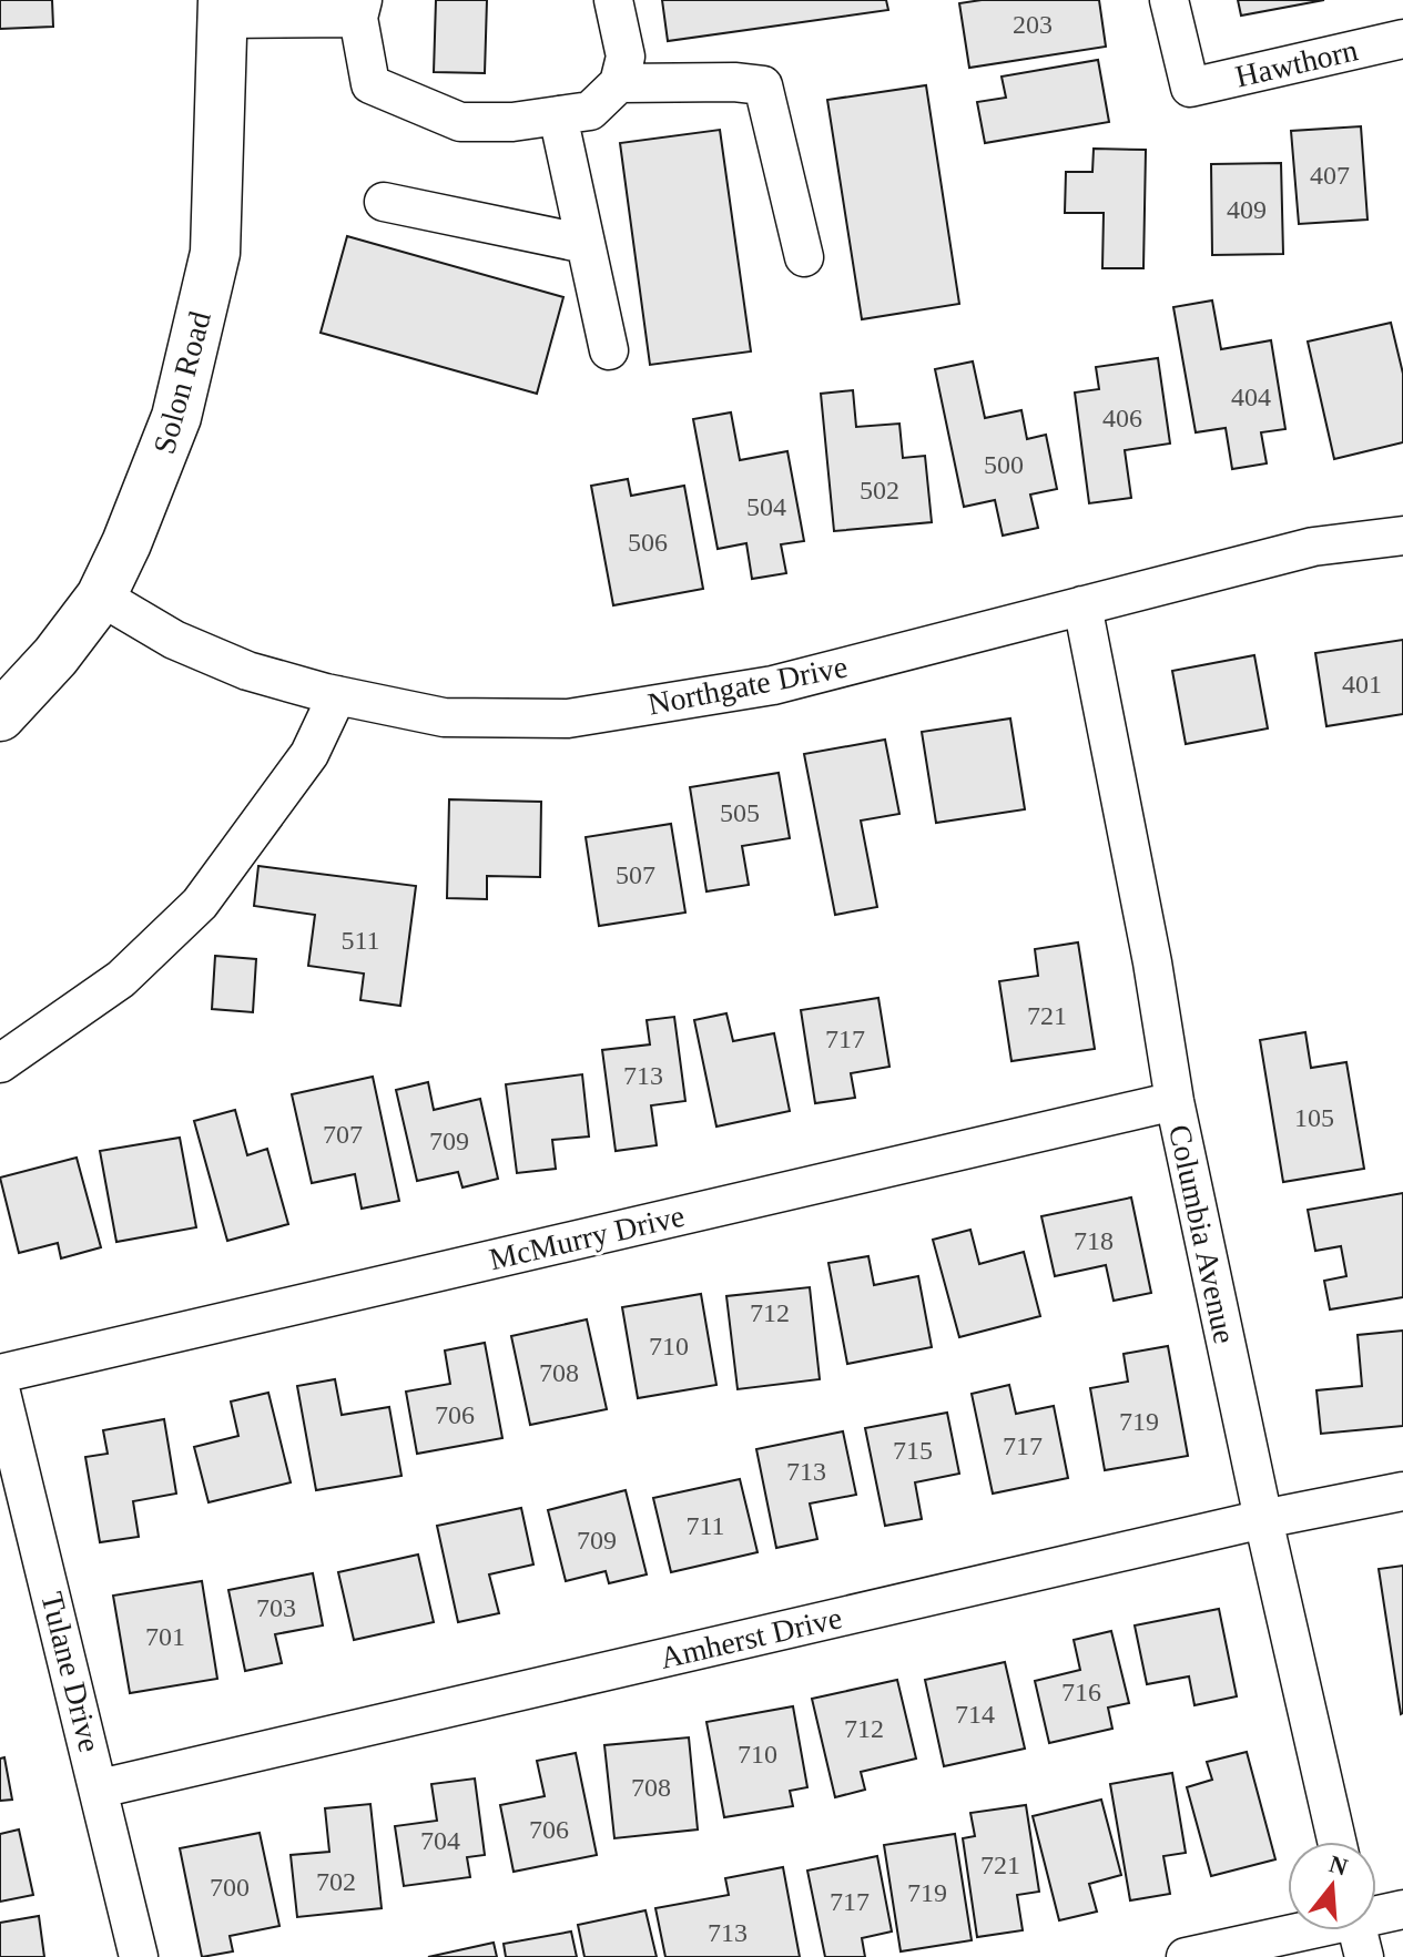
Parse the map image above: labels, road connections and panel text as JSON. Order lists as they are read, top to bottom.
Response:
{
  "streets": {
    "main road": ["Solon Road"],
    "street": [
      "Hawthorn",
      "Northgate Drive",
      "Columbia Avenue",
      "McMurry Drive",
      "Amherst Drive",
      "Tulane Drive"
    ]
  },
  "crossings": [
    ["Solon Road", "Northgate Drive"],
    ["Northgate Drive", "Columbia Avenue"],
    ["Columbia Avenue", "McMurry Drive"],
    ["Columbia Avenue", "Amherst Drive"],
    ["Amherst Drive", "Tulane Drive"]
  ],
  "house_numbers": [
    "203",
    "407",
    "409",
    "404",
    "406",
    "500",
    "502",
    "504",
    "506",
    "401",
    "505",
    "507",
    "511",
    "721",
    "717",
    "713",
    "105",
    "707",
    "709",
    "718",
    "712",
    "710",
    "708",
    "706",
    "719",
    "717",
    "715",
    "713",
    "711",
    "709",
    "703",
    "701",
    "716",
    "714",
    "712",
    "710",
    "708",
    "706",
    "704",
    "721",
    "702",
    "700",
    "719",
    "717",
    "713"
  ],
  "north": "top"
}
